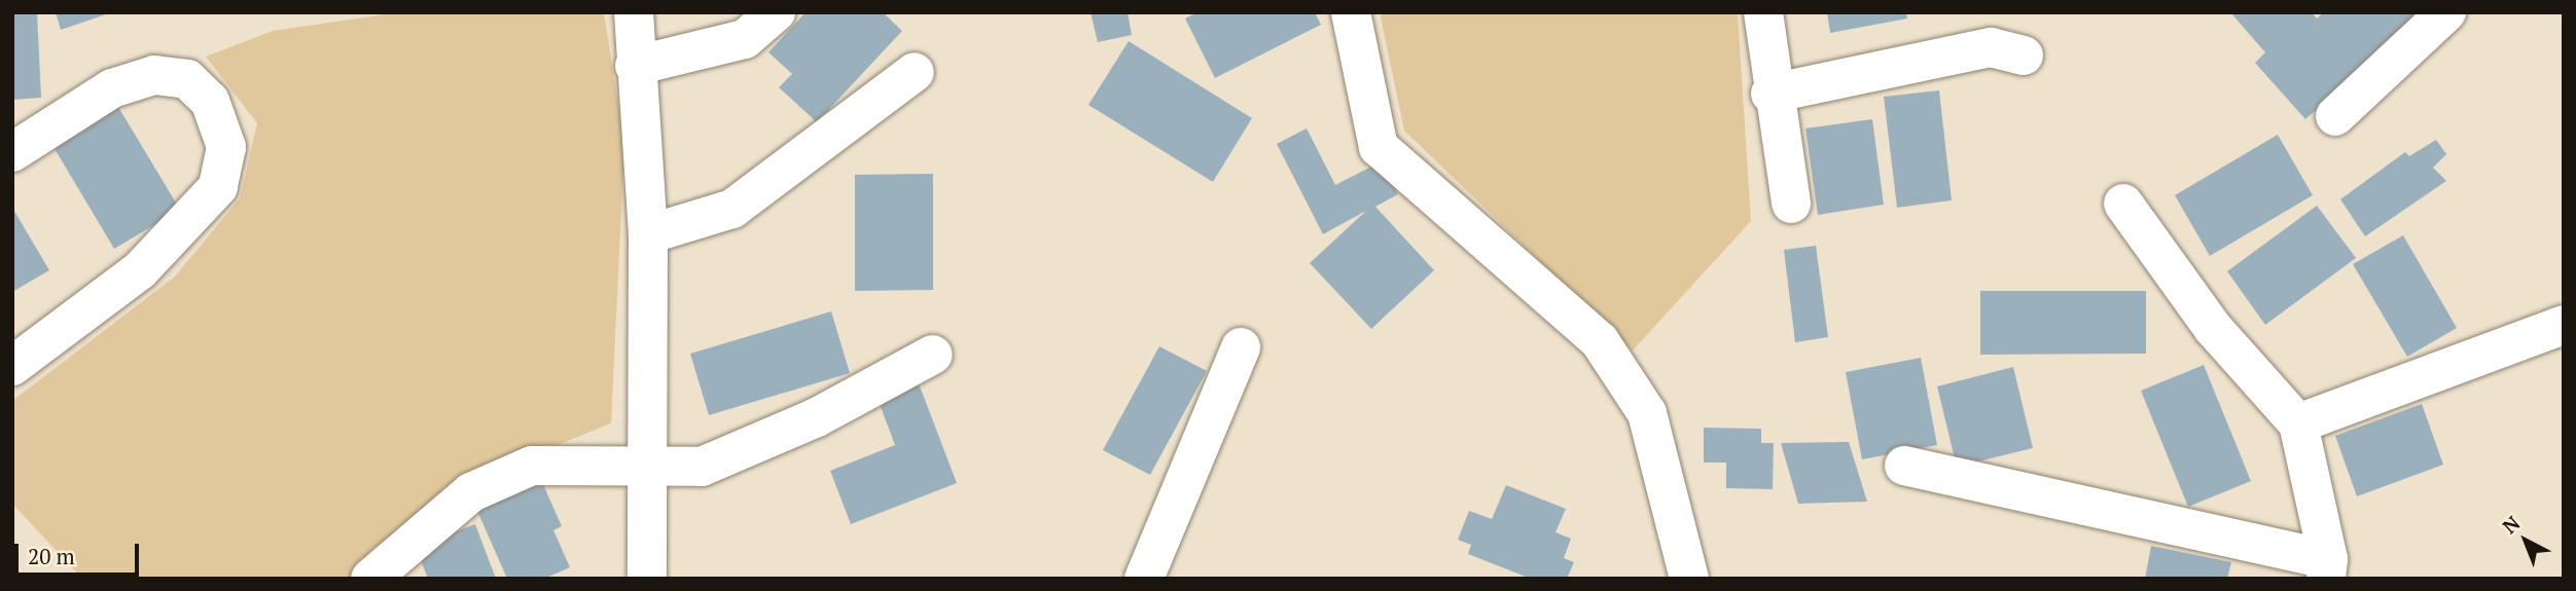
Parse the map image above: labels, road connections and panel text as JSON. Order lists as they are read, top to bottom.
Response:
{
  "scale_bar": "20 m",
  "north": "top left"
}
